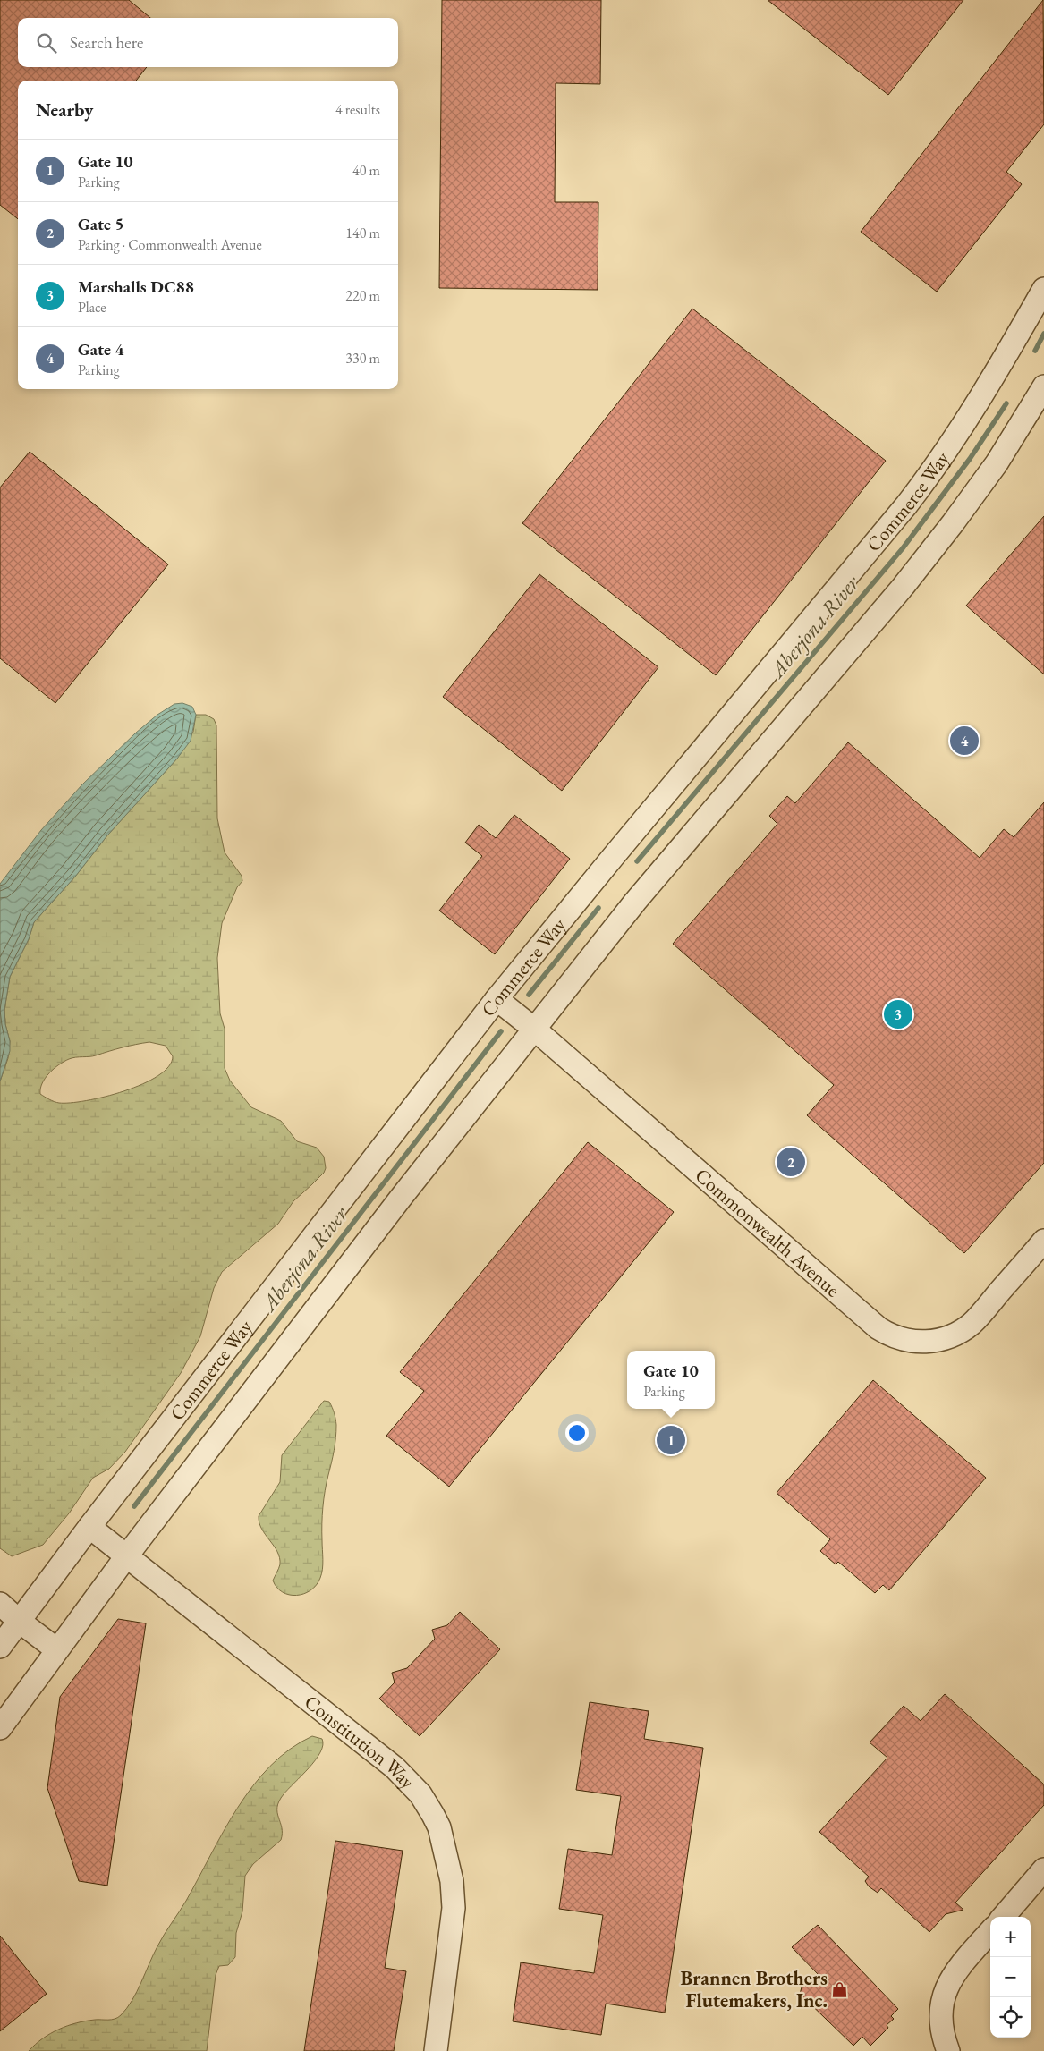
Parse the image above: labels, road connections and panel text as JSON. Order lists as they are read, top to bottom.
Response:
{
  "streets": {
    "street": ["Commerce Way", "Commonwealth Avenue", "Constitution Way"]
  },
  "crossings": [
    ["Commerce Way", "Commonwealth Avenue"],
    ["Commerce Way", "Constitution Way"]
  ],
  "water": ["Aberjona River"],
  "places": {
    "shop": ["Brannen Brothers Flutemakers, Inc."]
  },
  "page": {
    "search": "Search here",
    "heading": ["Nearby", "4 results"],
    "list": [
      {
        "mark": "1",
        "name": "Gate 10",
        "note": "Parking",
        "value": "40 m"
      },
      {
        "mark": "2",
        "name": "Gate 5",
        "note": "Parking · Commonwealth Avenue",
        "value": "140 m"
      },
      {
        "mark": "3",
        "name": "Marshalls DC88",
        "note": "Place",
        "value": "220 m"
      },
      {
        "mark": "4",
        "name": "Gate 4",
        "note": "Parking",
        "value": "330 m"
      }
    ],
    "pins": [
      "4",
      "3",
      "2",
      "1"
    ],
    "popup": ["Gate 10", "Parking"],
    "map_buttons": ["+", "−"]
  }
}
